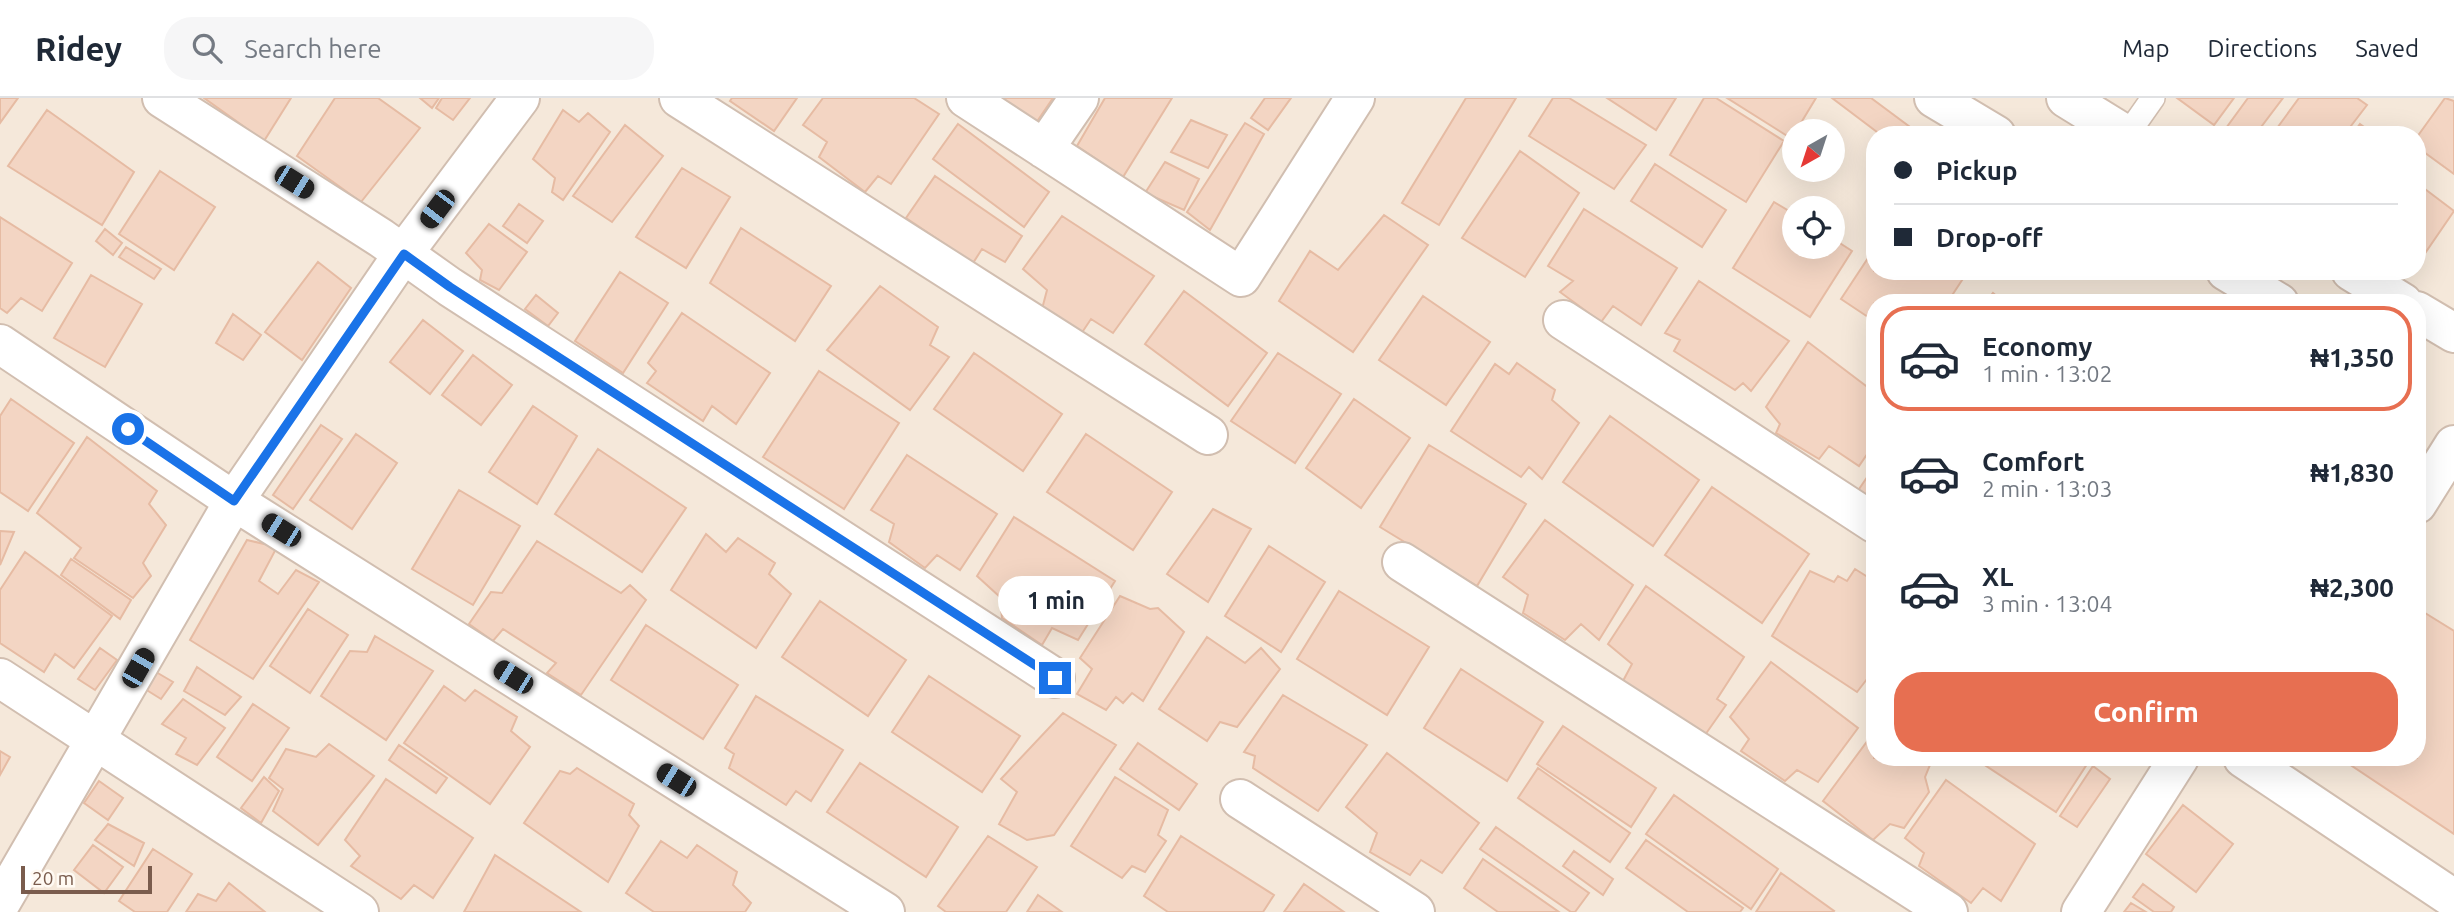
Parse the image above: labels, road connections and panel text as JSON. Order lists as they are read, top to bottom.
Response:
{
  "scale_bar": "20 m",
  "north": "bottom left",
  "page": {
    "header": "Ridey",
    "search": "Search here",
    "nav": ["Map", "Directions", "Saved"],
    "banner": ["Pickup", "Drop-off"],
    "list": [
      {
        "name": "Economy",
        "note": "1 min · 13:02",
        "value": "₦1,350"
      },
      {
        "name": "Comfort",
        "note": "2 min · 13:03",
        "value": "₦1,830"
      },
      {
        "name": "XL",
        "note": "3 min · 13:04",
        "value": "₦2,300"
      }
    ],
    "bubble": "1 min",
    "buttons": "Confirm",
    "scale": "20 m"
  }
}
